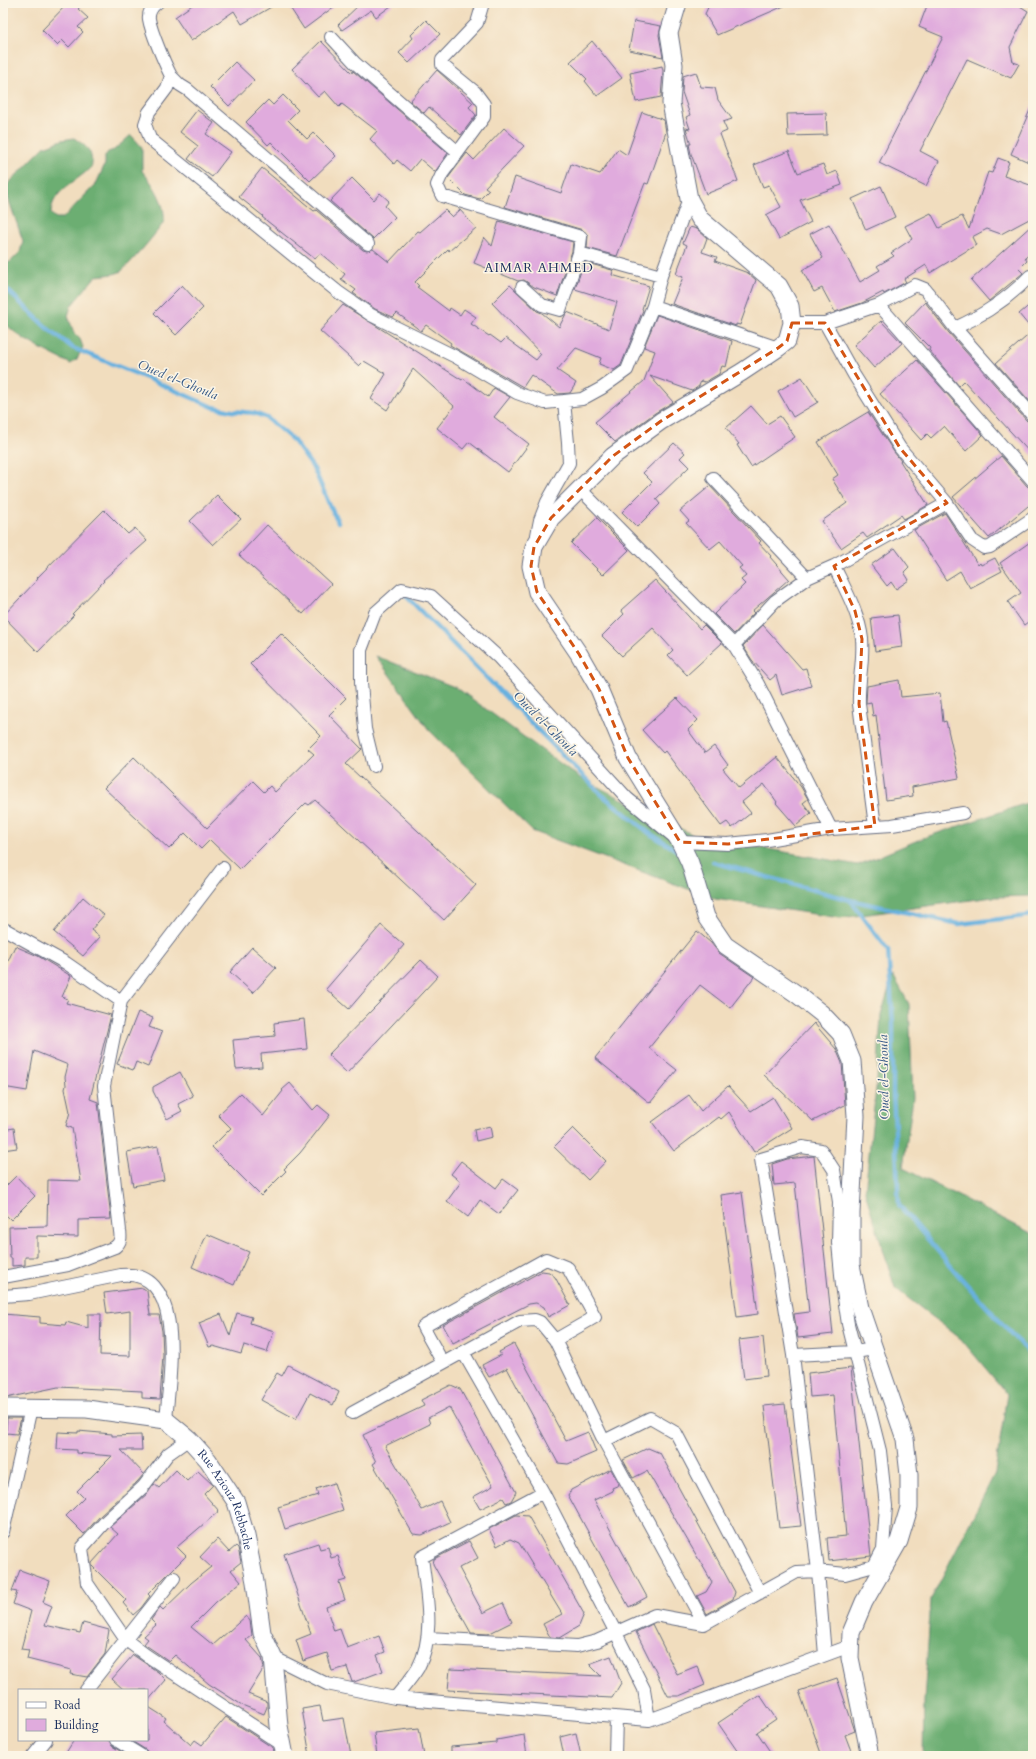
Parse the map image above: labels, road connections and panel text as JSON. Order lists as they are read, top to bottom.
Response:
{
  "streets": {
    "main road": ["Rue Aziouz Rebbache"]
  },
  "districts": ["AIMAR AHMED"],
  "water": ["Oued el-Ghoula"],
  "legend": ["Road", "Building"]
}
